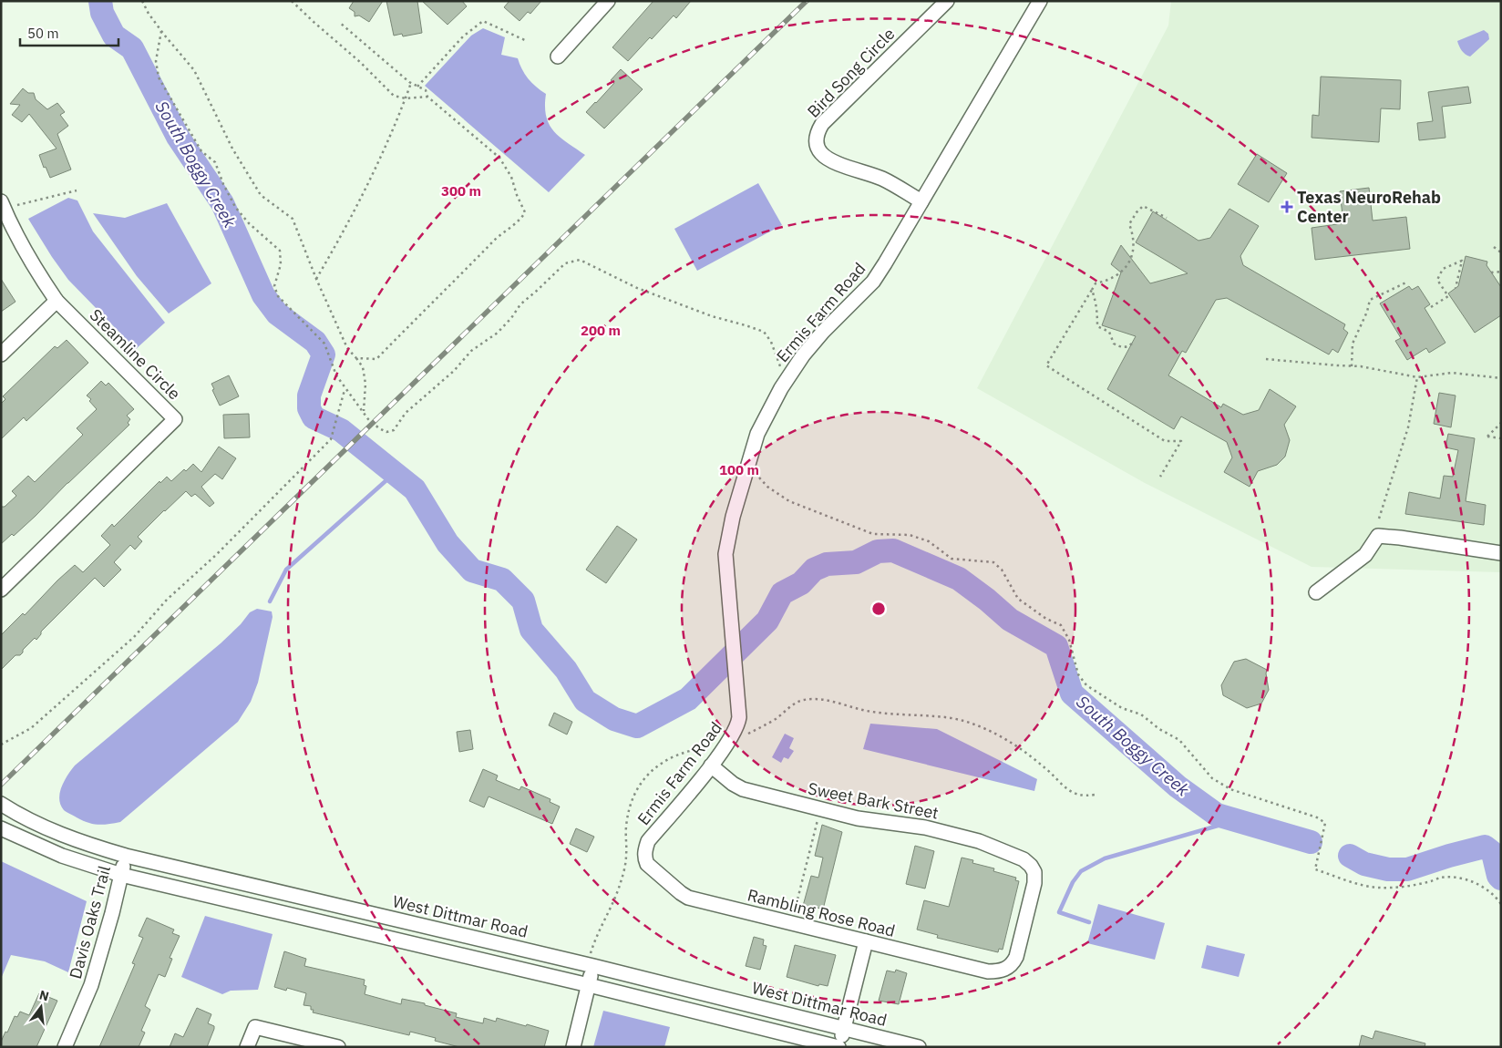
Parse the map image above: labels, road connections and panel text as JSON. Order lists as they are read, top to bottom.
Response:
{
  "streets": {
    "street": [
      "Bird Song Circle",
      "Ermis Farm Road",
      "Steamline Circle",
      "Sweet Bark Street",
      "Rambling Rose Road",
      "West Dittmar Road",
      "Davis Oaks Trail"
    ]
  },
  "crossings": [
    ["Bird Song Circle", "Ermis Farm Road"],
    ["Ermis Farm Road", "Sweet Bark Street"],
    ["Ermis Farm Road", "Rambling Rose Road"],
    ["Sweet Bark Street", "Rambling Rose Road"],
    ["West Dittmar Road", "Davis Oaks Trail"]
  ],
  "water": ["South Boggy Creek"],
  "places": {
    "health": ["Texas NeuroRehab Center"]
  },
  "scale_bar": "50 m",
  "north": "top",
  "rings": ["300 m", "200 m", "100 m"]
}
